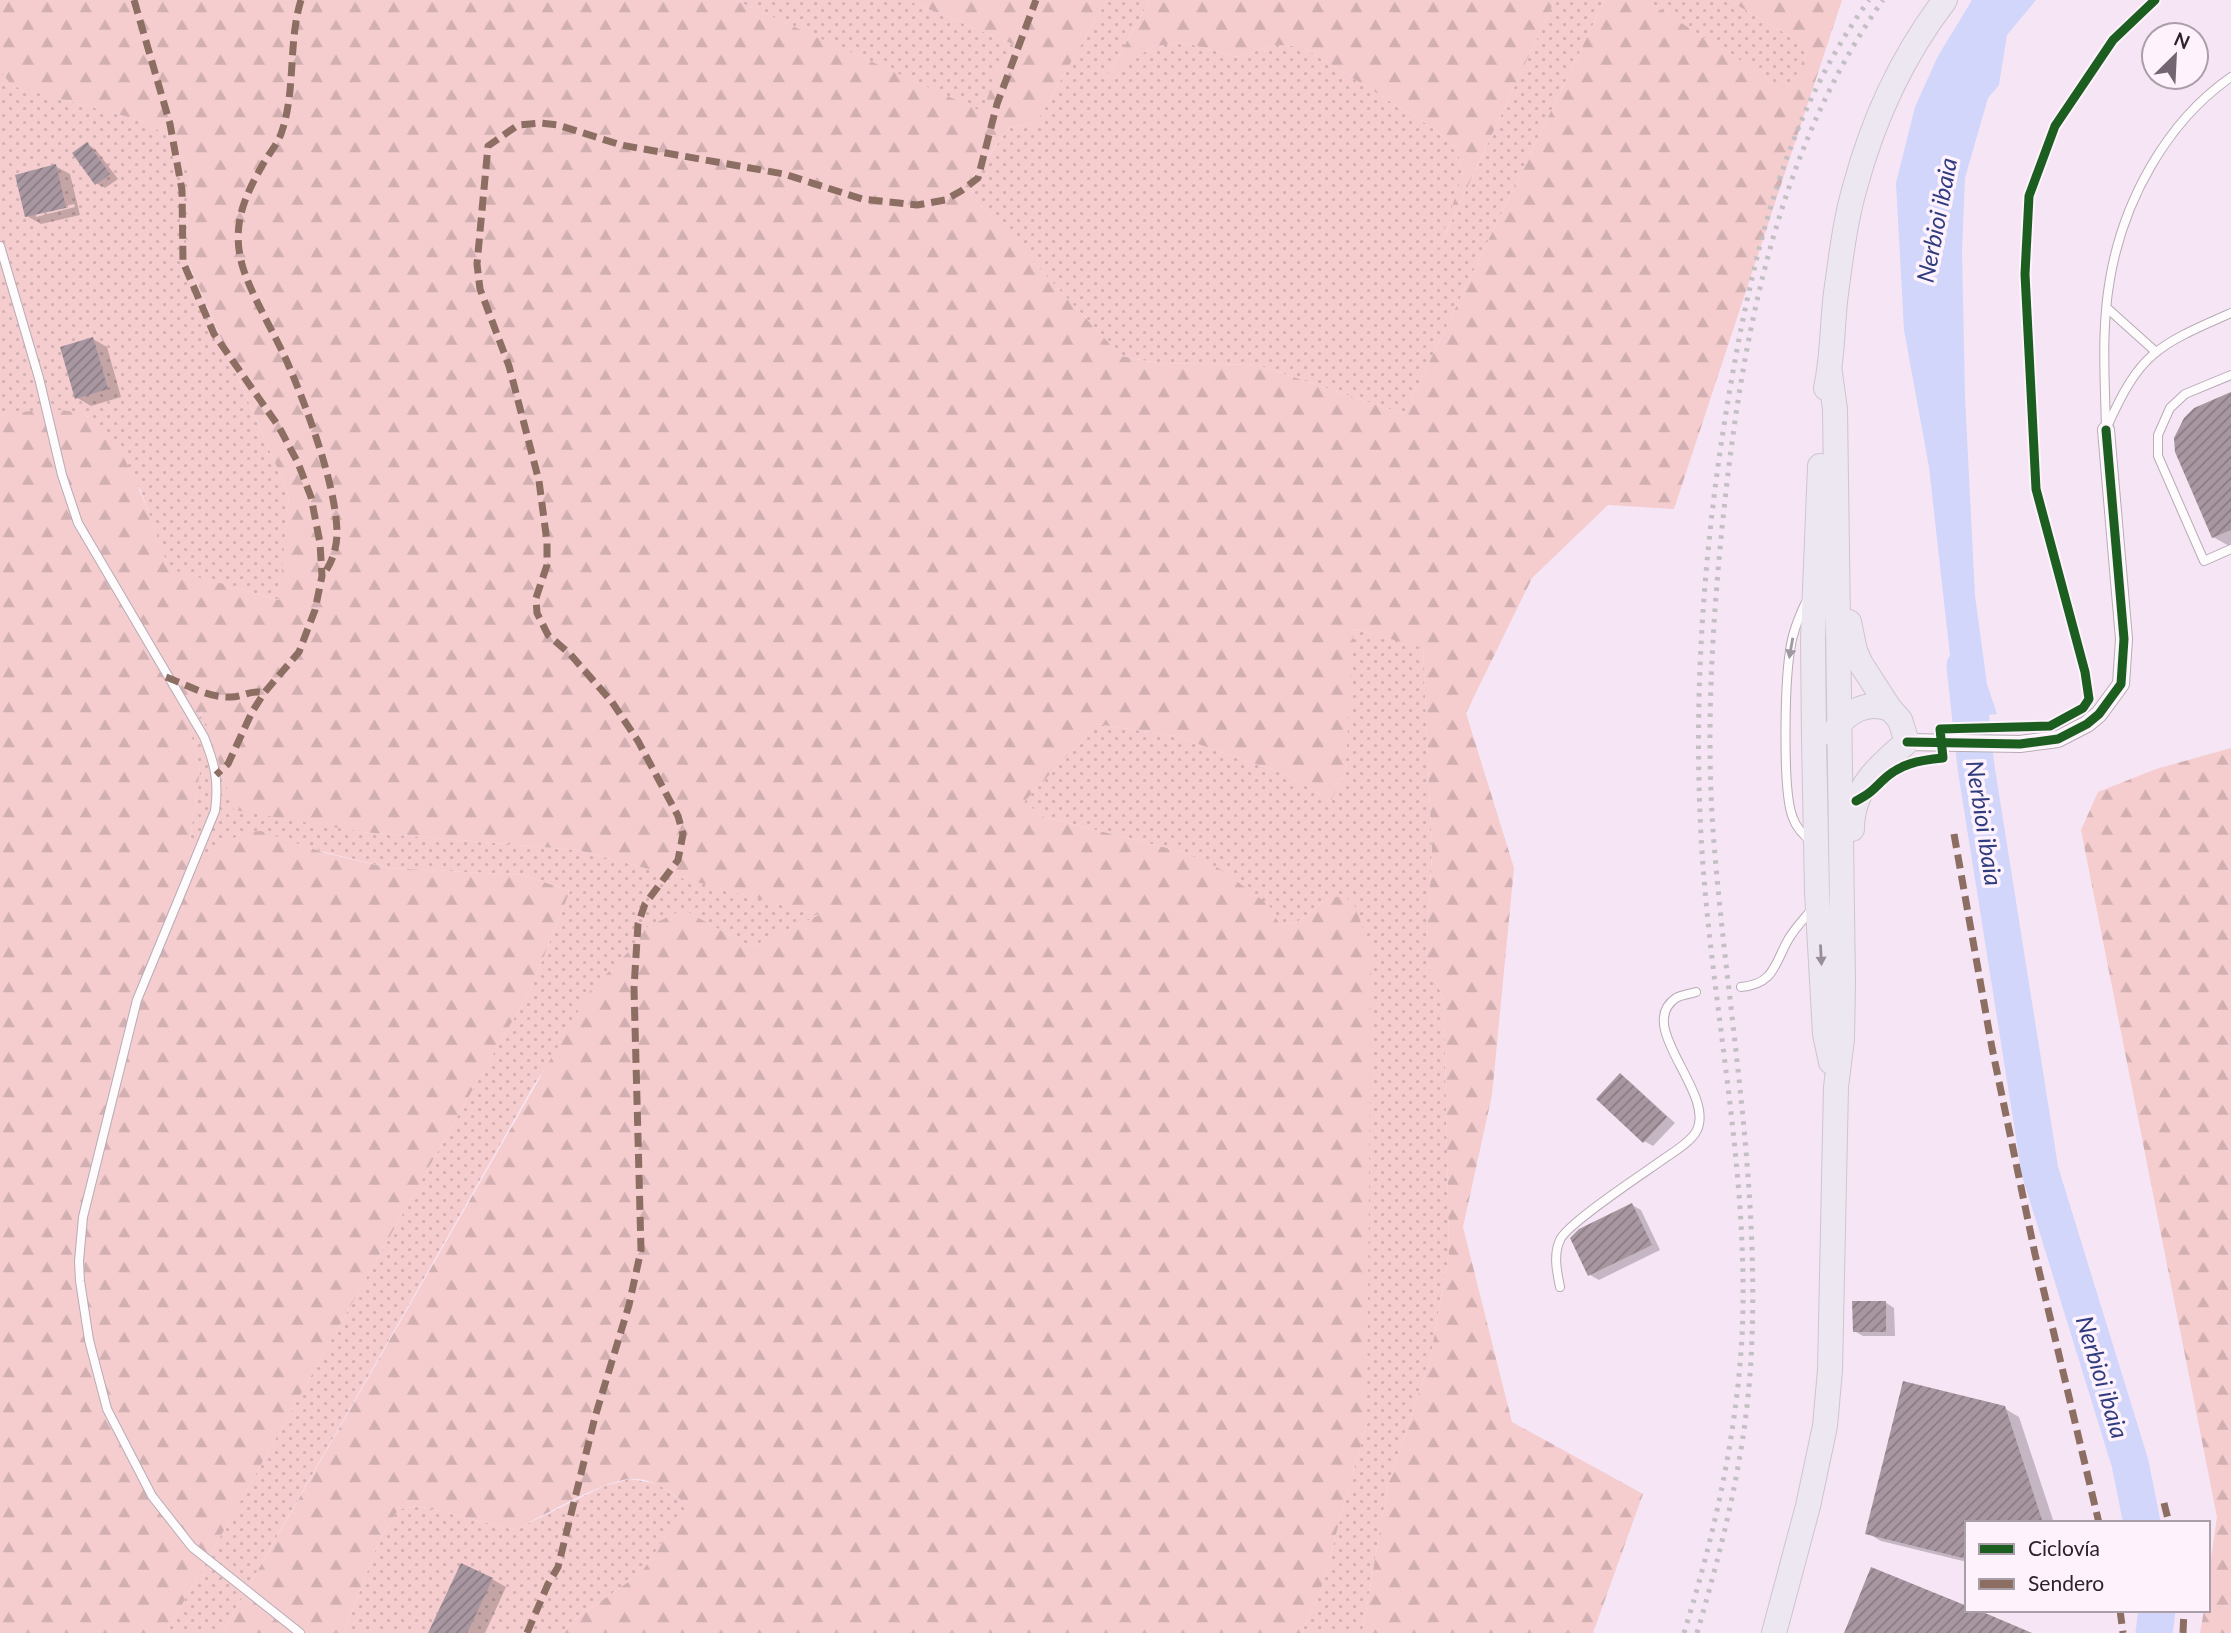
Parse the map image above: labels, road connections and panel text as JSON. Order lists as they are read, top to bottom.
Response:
{
  "water": ["Nerbioi ibaia"],
  "legend": ["Ciclovía", "Sendero"],
  "north": "top right"
}
